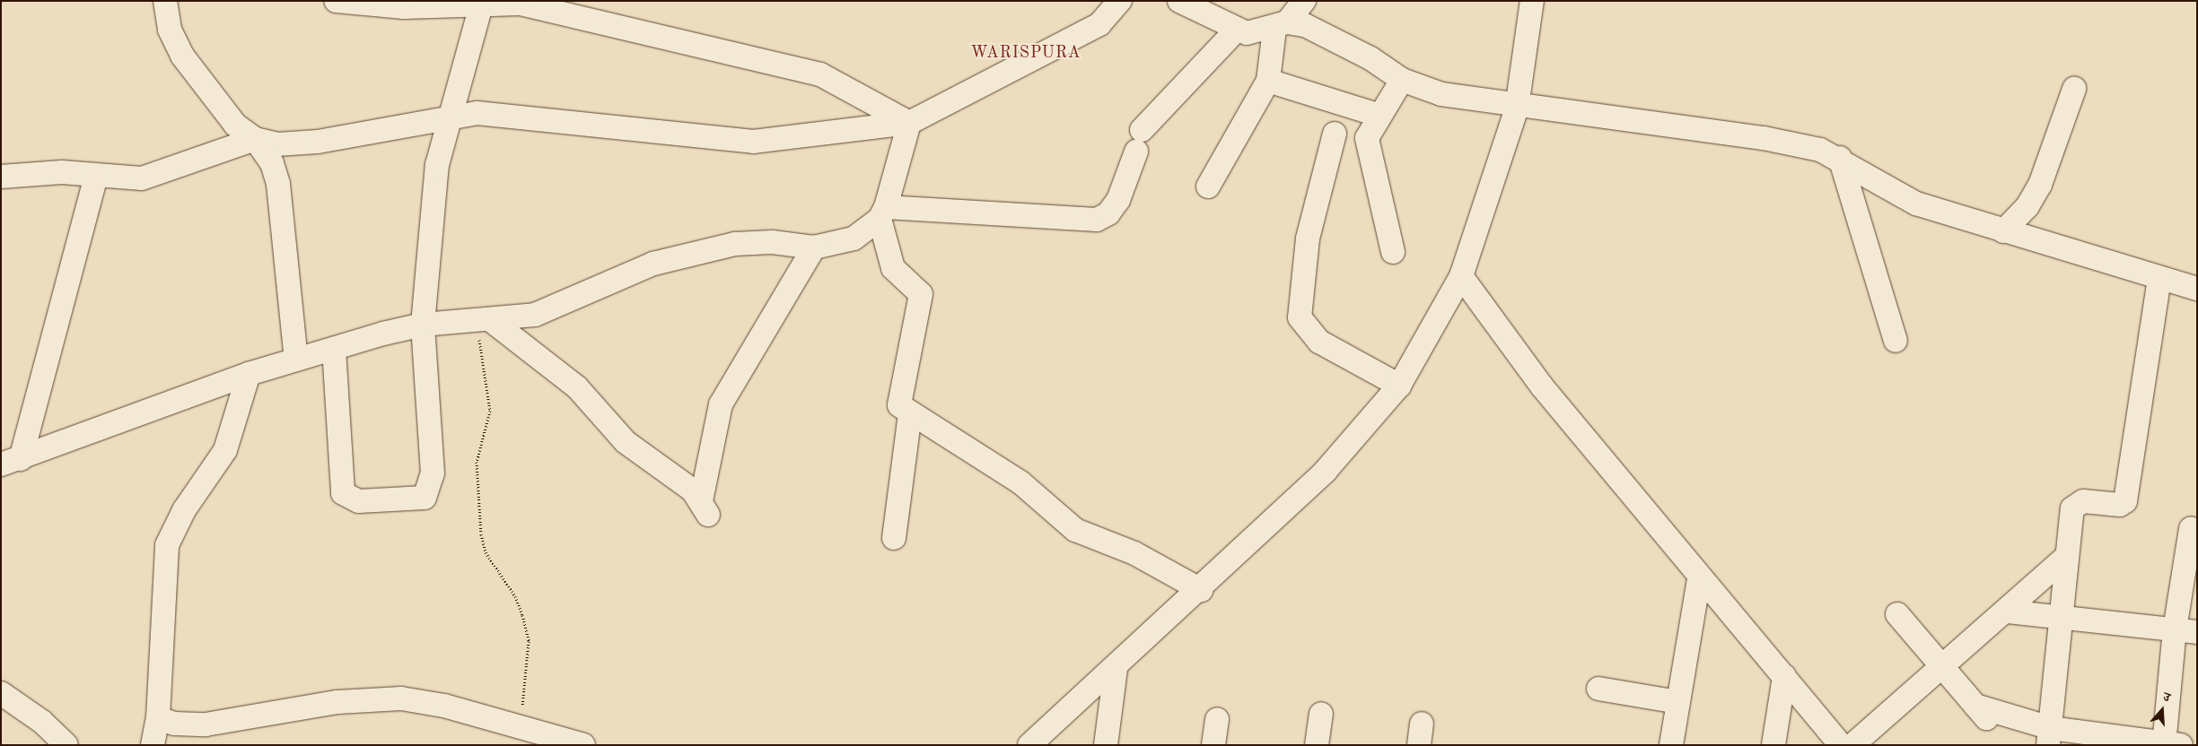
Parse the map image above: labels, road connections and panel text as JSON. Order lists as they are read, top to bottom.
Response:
{
  "districts": ["WARISPURA"],
  "north": "top"
}
